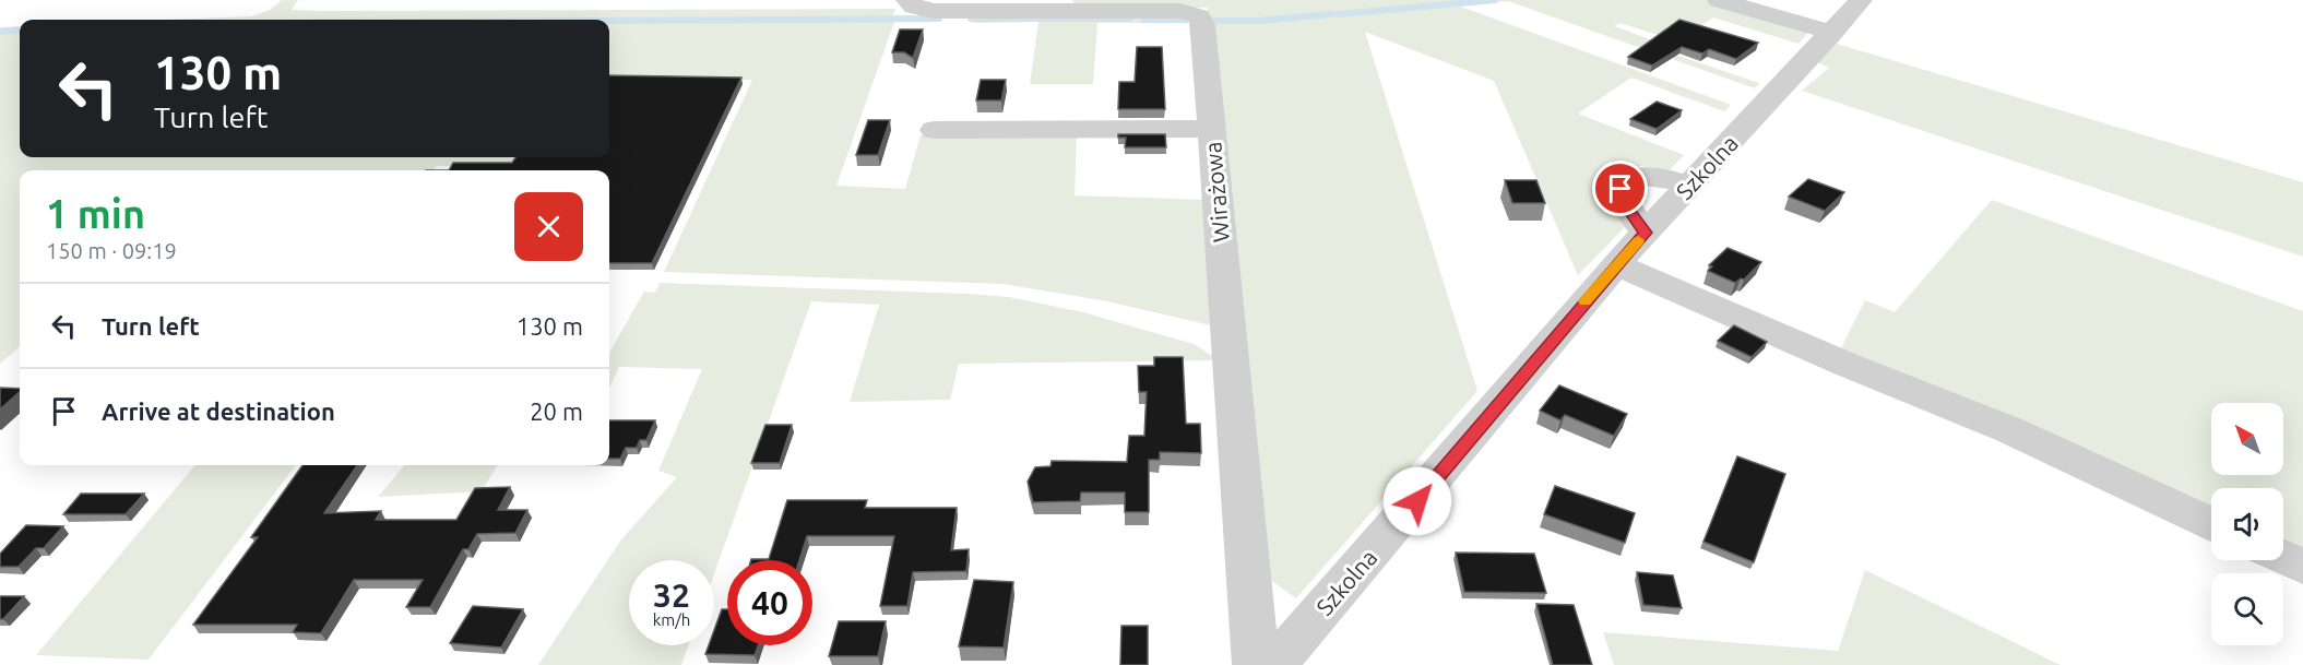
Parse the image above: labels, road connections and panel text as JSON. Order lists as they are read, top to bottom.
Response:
{
  "streets": {
    "street": ["Szkolna", "Wirażowa"]
  },
  "north": "top left",
  "page": {
    "turn": ["130 m", "Turn left"],
    "heading": ["1 min", "150 m · 09:19"],
    "list": [
      {
        "name": "Turn left",
        "value": "130 m"
      },
      {
        "name": "Arrive at destination",
        "value": "20 m"
      }
    ],
    "speed": "32 km/h",
    "limit": "40"
  }
}
